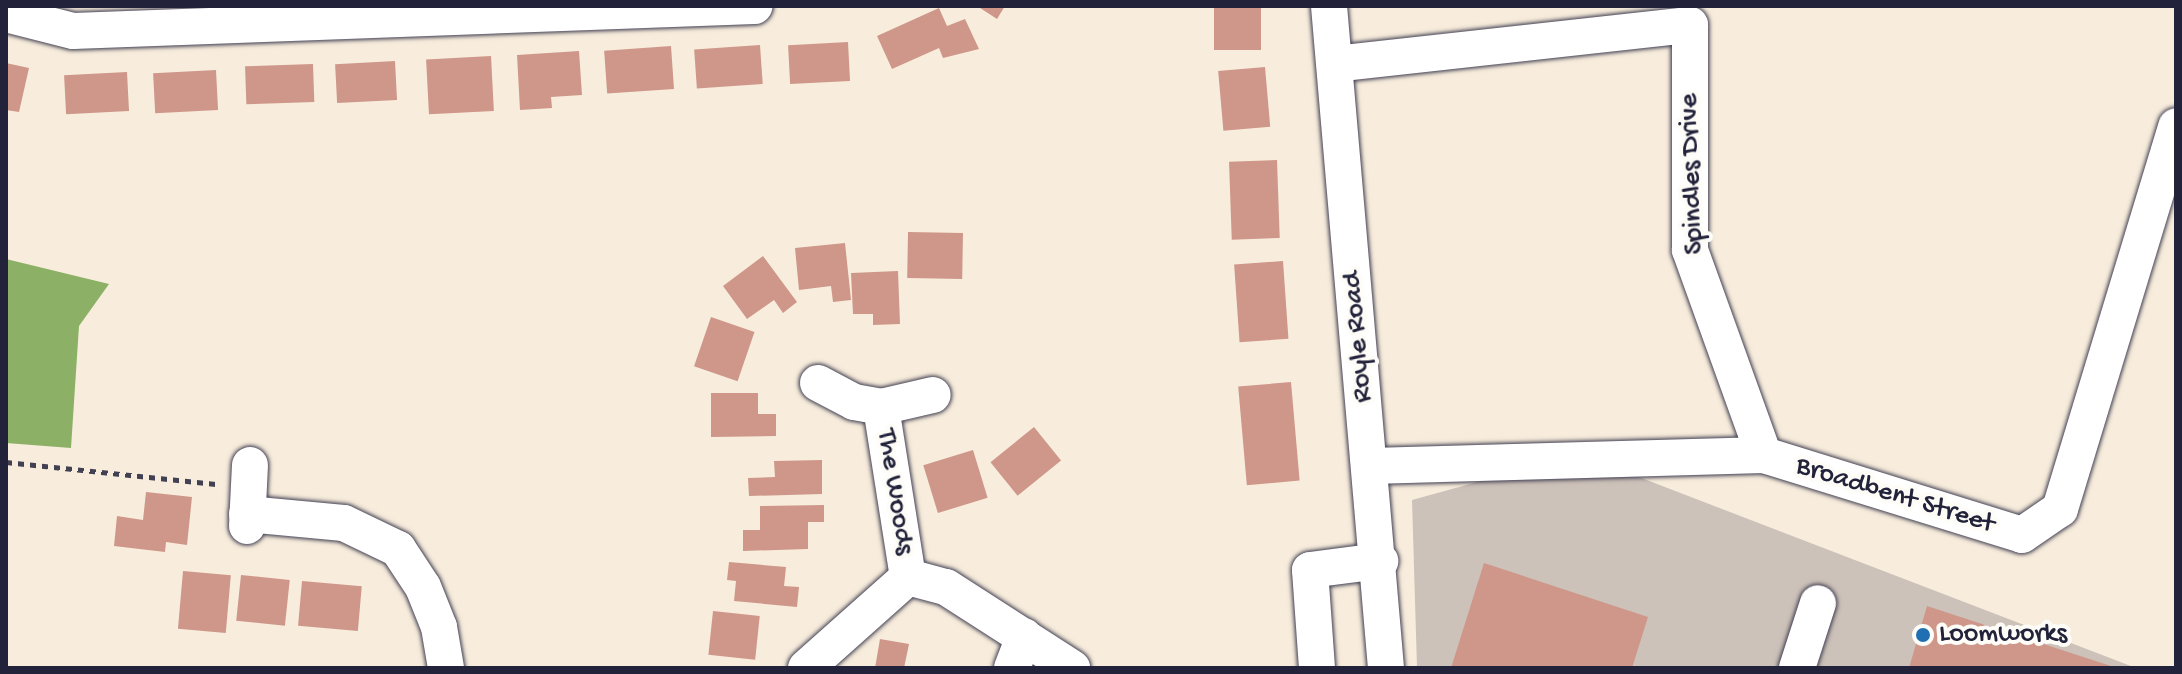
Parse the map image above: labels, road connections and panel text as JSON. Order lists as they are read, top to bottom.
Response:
{
  "streets": {
    "street": [
      "Spindles Drive",
      "Royle Road",
      "The Woods",
      "Broadbent Street"
    ]
  },
  "crossings": [
    ["Spindles Drive", "Royle Road"],
    ["Spindles Drive", "Broadbent Street"],
    ["Royle Road", "Broadbent Street"]
  ],
  "places": ["Loomworks"]
}
